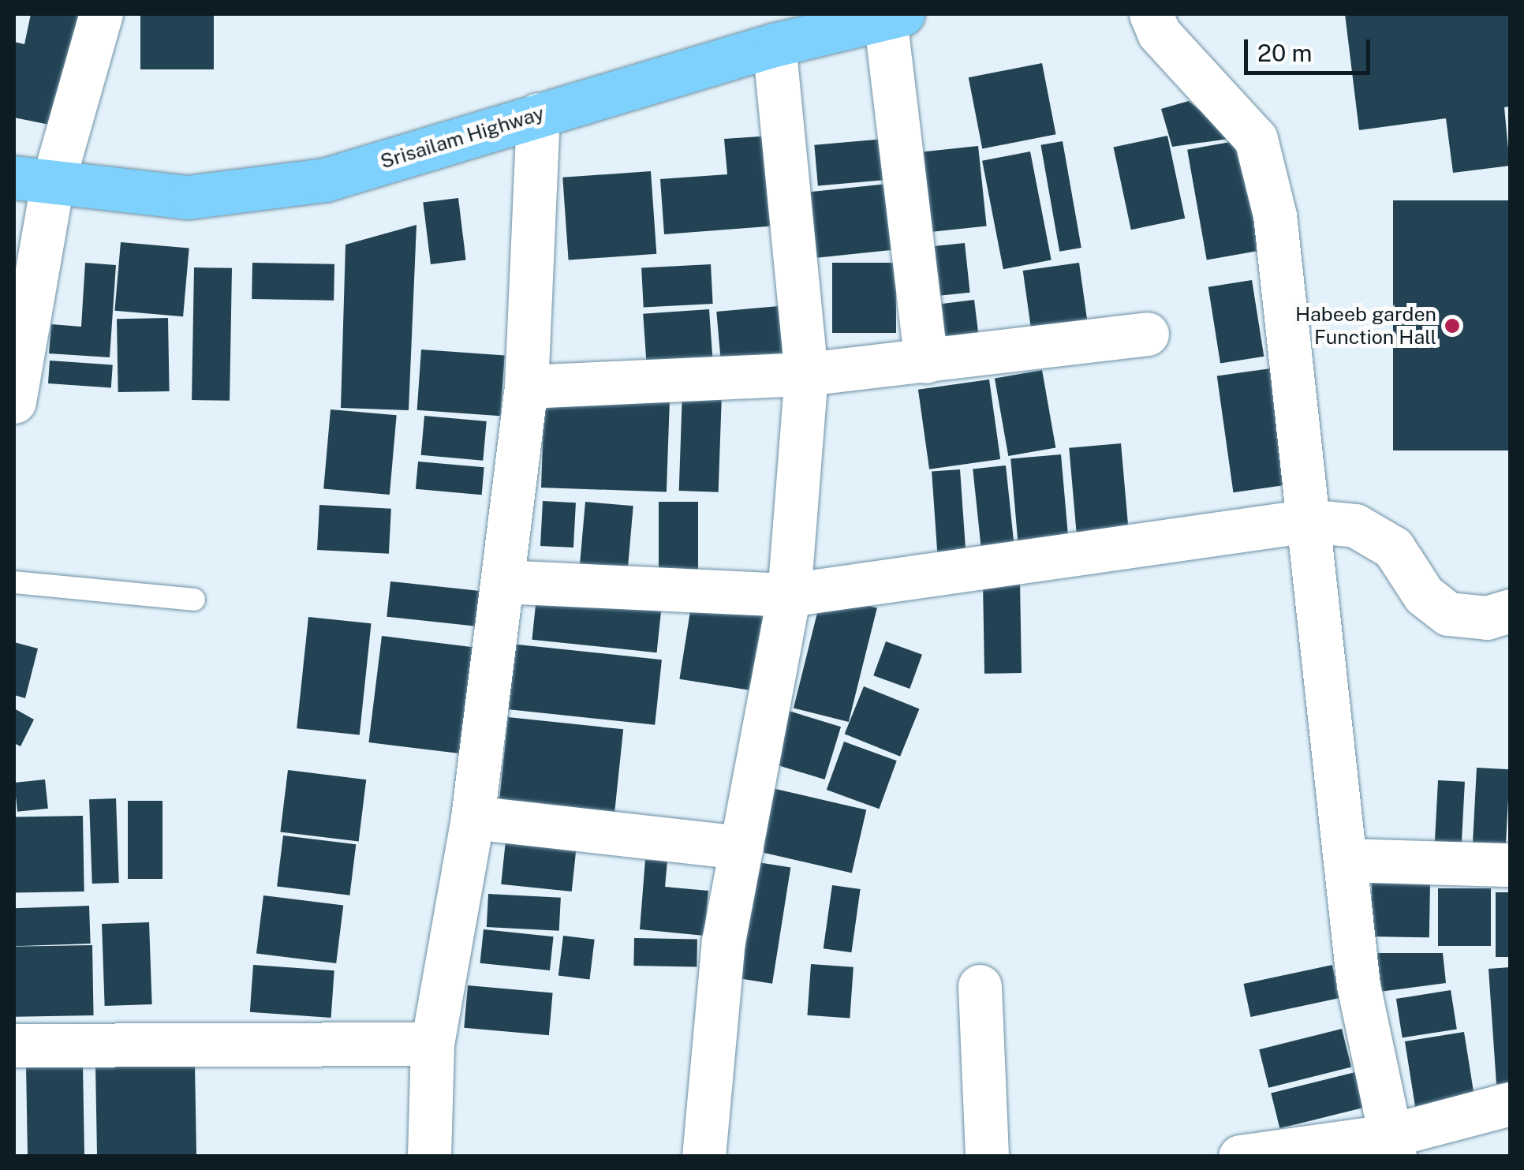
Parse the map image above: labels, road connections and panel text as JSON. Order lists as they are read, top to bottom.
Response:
{
  "streets": {
    "highway": ["Srisailam Highway"]
  },
  "places": ["Habeeb garden Function Hall"],
  "scale_bar": "20 m"
}
